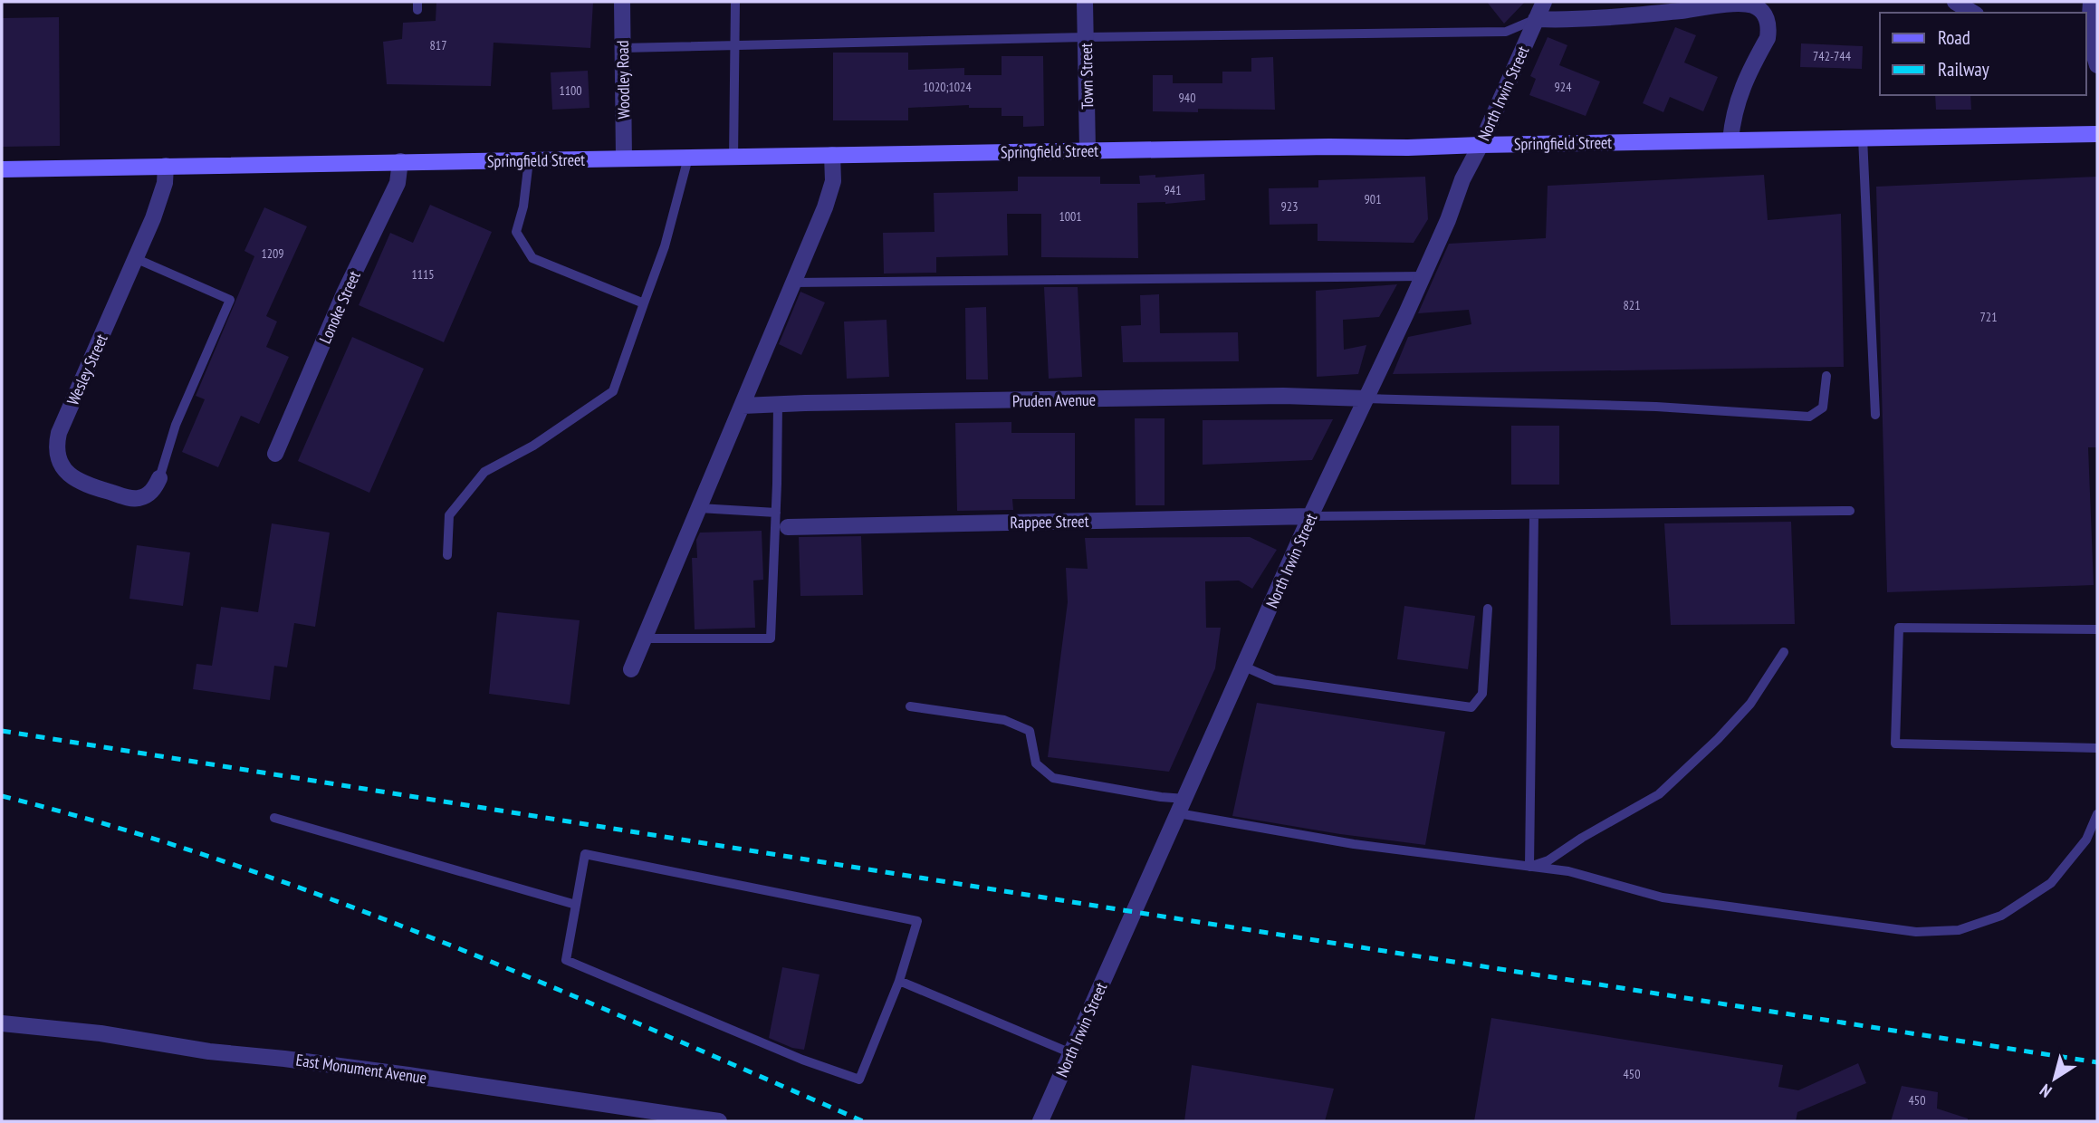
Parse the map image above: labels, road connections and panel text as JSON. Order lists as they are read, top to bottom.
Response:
{
  "streets": {
    "main road": ["Springfield Street"],
    "street": [
      "Town Street",
      "Woodley Road",
      "North Irwin Street",
      "Lonoke Street",
      "Wesley Street",
      "Pruden Avenue",
      "Rappee Street",
      "East Monument Avenue"
    ]
  },
  "crossings": [
    ["Town Street", "Springfield Street"],
    ["Woodley Road", "Springfield Street"],
    ["North Irwin Street", "Springfield Street"],
    ["North Irwin Street", "Pruden Avenue"],
    ["North Irwin Street", "Rappee Street"],
    ["Springfield Street", "Lonoke Street"],
    ["Springfield Street", "Wesley Street"]
  ],
  "house_numbers": [
    "817",
    "742-744",
    "1020;1024",
    "924",
    "1100",
    "940",
    "941",
    "901",
    "923",
    "1001",
    "1209",
    "1115",
    "821",
    "721",
    "450",
    "450"
  ],
  "legend": ["Road", "Railway"],
  "north": "bottom left"
}
